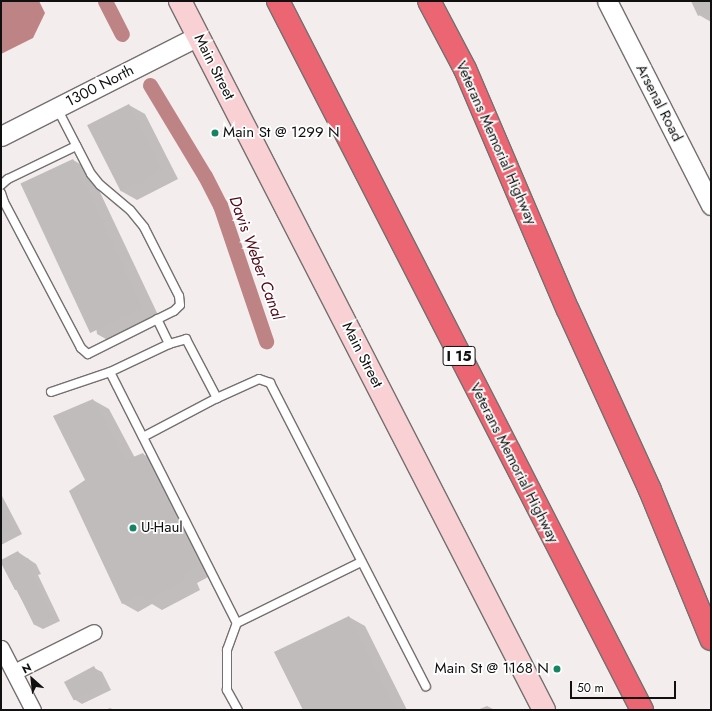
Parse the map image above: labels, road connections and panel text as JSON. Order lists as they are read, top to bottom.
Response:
{
  "streets": {
    "highway": ["Veterans Memorial Highway", "I 15"],
    "main road": ["Main Street"],
    "street": ["1300 North", "Arsenal Road"]
  },
  "crossings": [
    ["Main Street", "1300 North"]
  ],
  "water": ["Davis Weber Canal"],
  "places": ["Main St @ 1299 N", "U-Haul", "Main St @ 1168 N"],
  "scale_bar": "50 m",
  "north": "top left"
}
